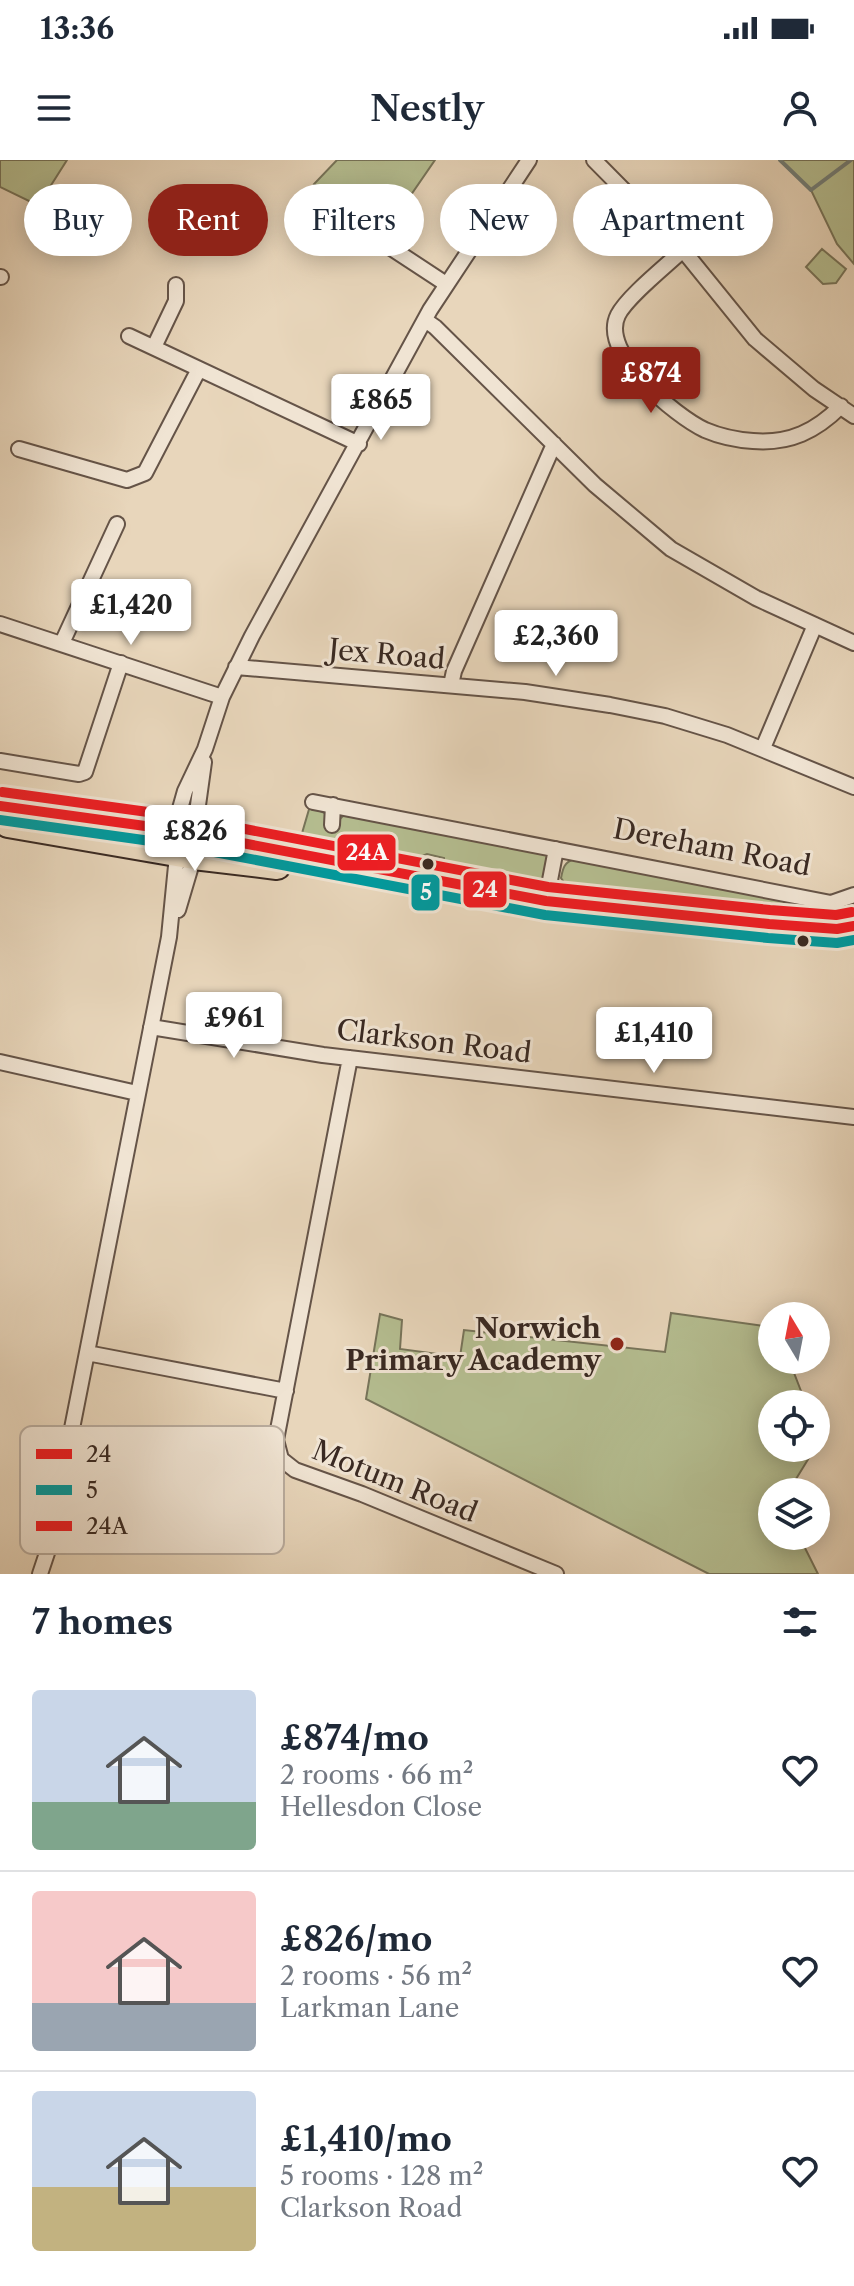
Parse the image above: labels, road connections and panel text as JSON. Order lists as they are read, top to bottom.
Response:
{
  "streets": {
    "street": [
      "Jex Road",
      "Dereham Road",
      "Clarkson Road",
      "Motum Road"
    ]
  },
  "crossings": [
    ["Clarkson Road", "Motum Road"]
  ],
  "places": ["Norwich Primary Academy"],
  "lines": ["transit line 24A", "transit line 24", "transit line 5"],
  "legend": ["24", "5", "24A"],
  "north": "top",
  "page": {
    "status": "13:36",
    "header": "Nestly",
    "chip": [
      "Buy",
      "Rent",
      "Filters",
      "New",
      "Apartment"
    ],
    "price": [
      "£874",
      "£865",
      "£1,420",
      "£2,360",
      "£826",
      "£961",
      "£1,410"
    ],
    "heading": "7 homes",
    "list": [
      {
        "name": "£874/mo",
        "note": "2 rooms · 66 m² · Hellesdon Close"
      },
      {
        "name": "£826/mo",
        "note": "2 rooms · 56 m² · Larkman Lane"
      },
      {
        "name": "£1,410/mo",
        "note": "5 rooms · 128 m² · Clarkson Road"
      }
    ]
  }
}
